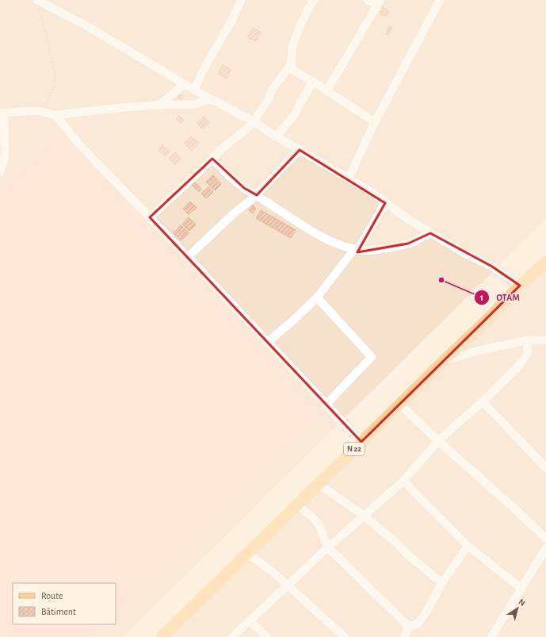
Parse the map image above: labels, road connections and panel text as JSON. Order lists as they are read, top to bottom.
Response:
{
  "streets": {
    "main road": ["N 22"]
  },
  "places": ["OTAM"],
  "legend": ["Route", "Bâtiment"],
  "north": "top right"
}
